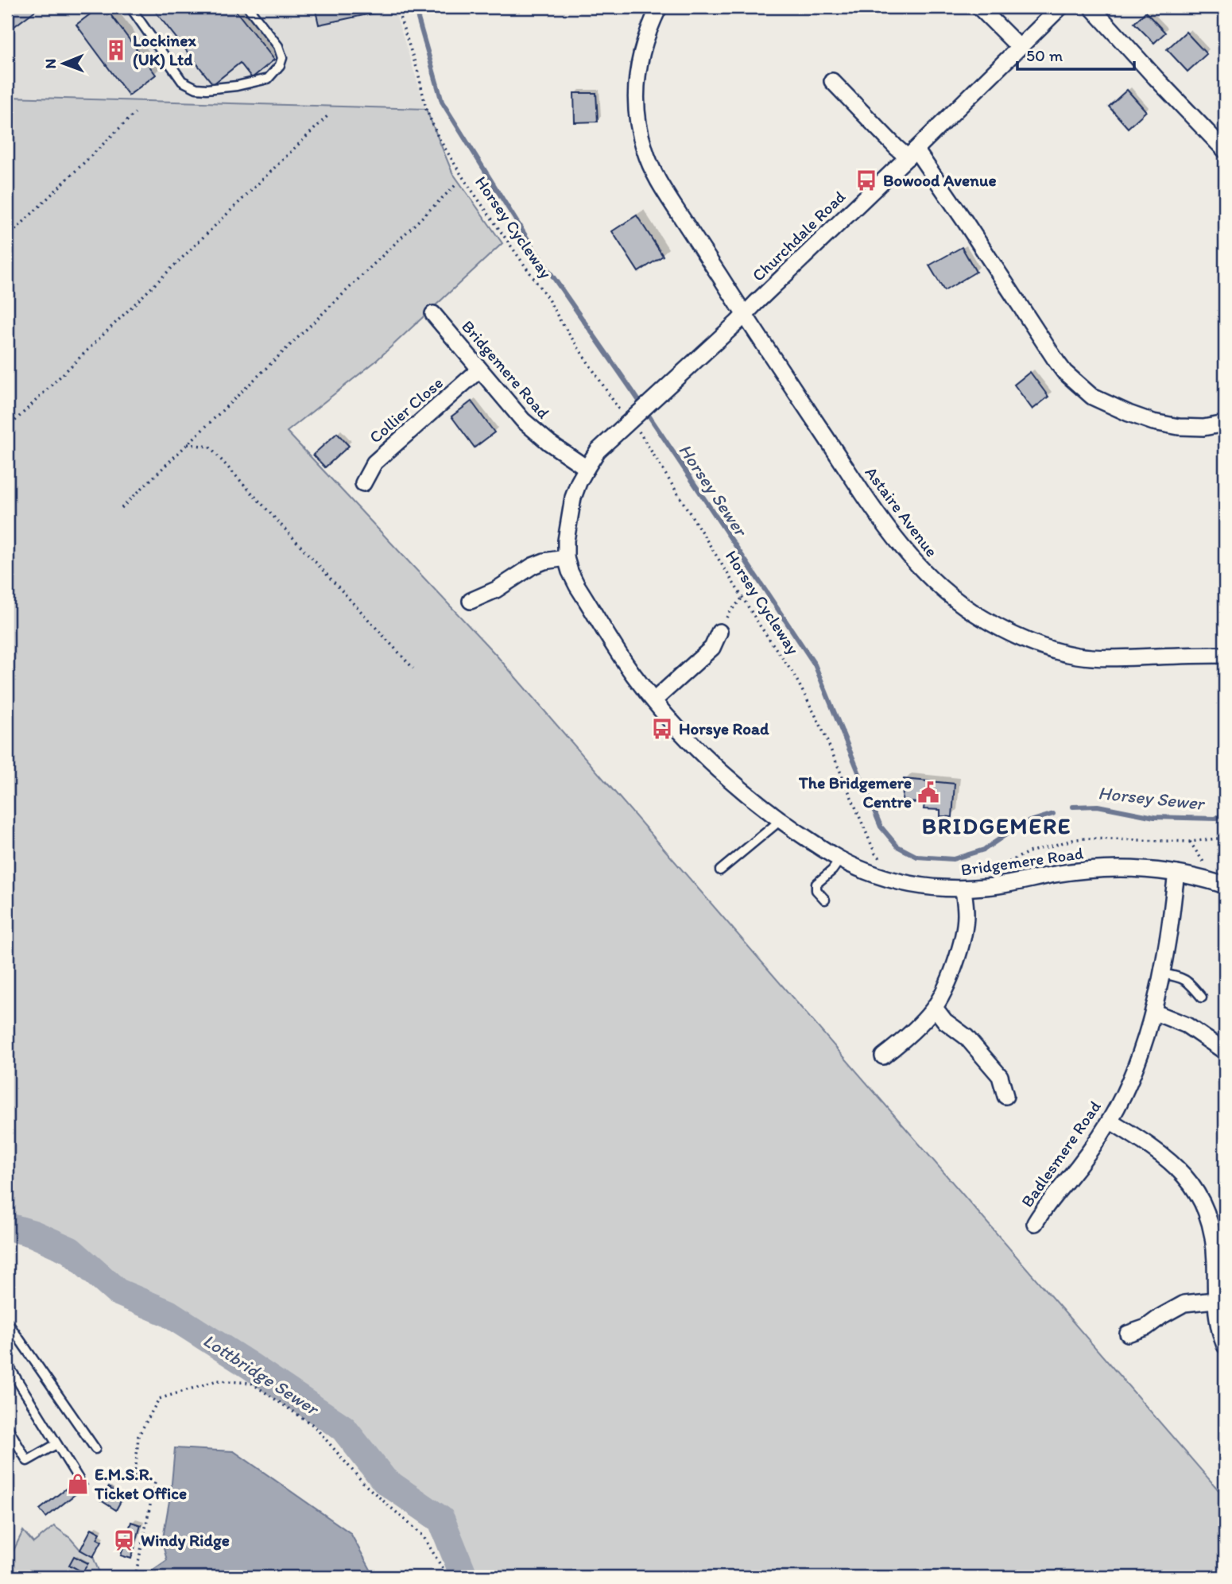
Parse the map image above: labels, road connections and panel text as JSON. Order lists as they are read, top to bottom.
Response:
{
  "streets": {
    "street": [
      "Churchdale Road",
      "Bridgemere Road",
      "Collier Close",
      "Astaire Avenue",
      "Badlesmere Road"
    ],
    "path": ["Horsey Cycleway"]
  },
  "crossings": [
    ["Horsey Cycleway", "Churchdale Road"],
    ["Churchdale Road", "Bridgemere Road"],
    ["Churchdale Road", "Astaire Avenue"],
    ["Bridgemere Road", "Collier Close"],
    ["Bridgemere Road", "Badlesmere Road"]
  ],
  "districts": ["BRIDGEMERE"],
  "water": ["Horsey Sewer", "Lottbridge Sewer"],
  "places": {
    "building": ["Lockinex (UK) Ltd"],
    "bus stop": ["Bowood Avenue", "Horsye Road"],
    "public building": ["The Bridgemere Centre"],
    "shop": ["E.M.S.R. Ticket Office"],
    "station": ["Windy Ridge"]
  },
  "scale_bar": "50 m",
  "north": "left"
}
